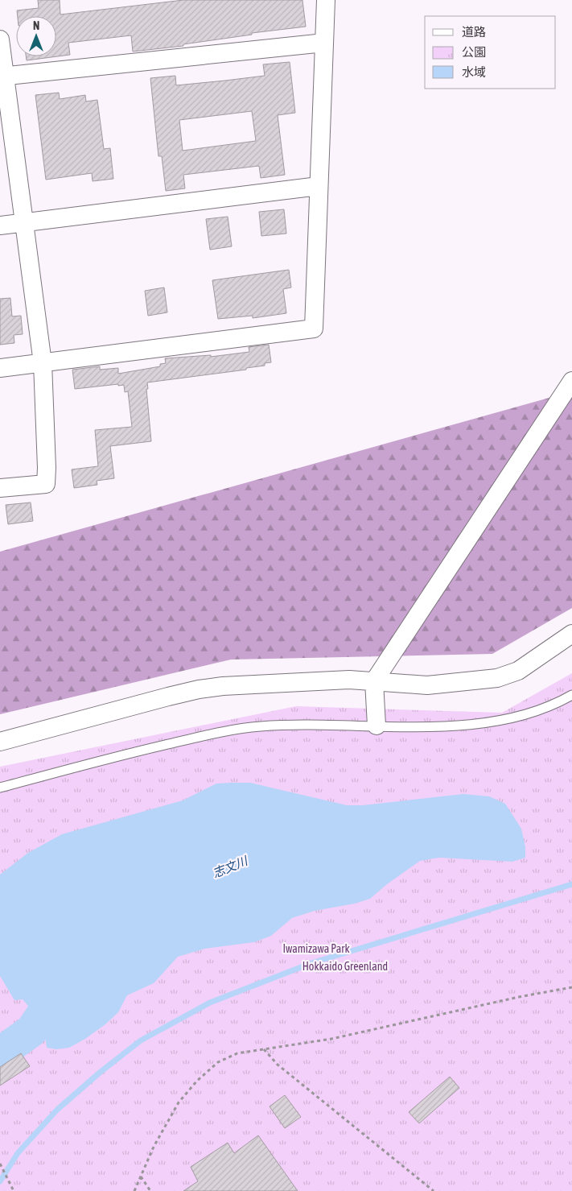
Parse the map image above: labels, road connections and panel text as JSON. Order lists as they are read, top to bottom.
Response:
{
  "water": ["志文川"],
  "parks": ["Iwamizawa Park", "Hokkaido Greenland"],
  "legend": ["道路", "公園", "水域"],
  "north": "top"
}
